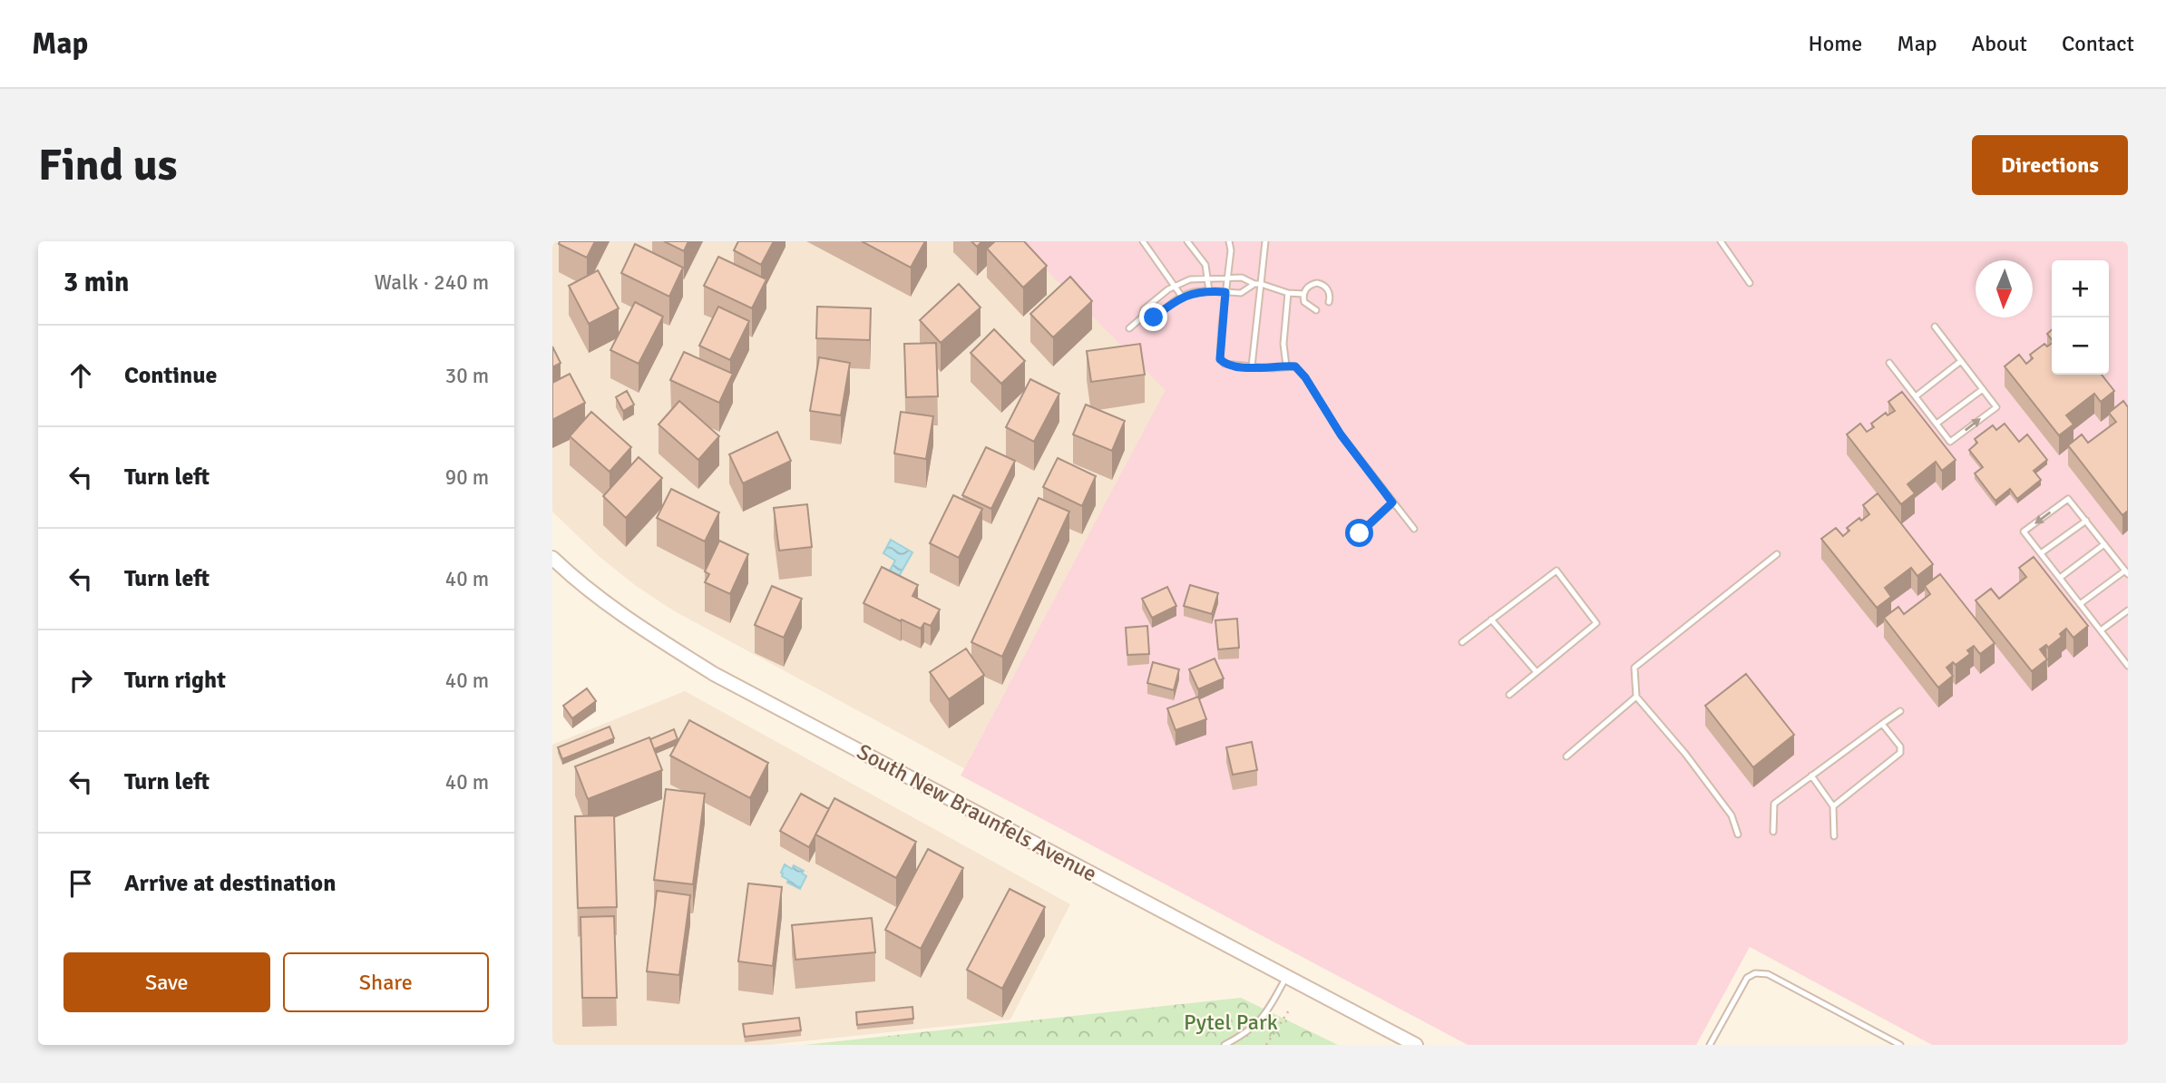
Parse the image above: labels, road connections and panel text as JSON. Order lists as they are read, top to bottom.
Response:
{
  "streets": {
    "main road": ["South New Braunfels Avenue"]
  },
  "parks": ["Pytel Park"],
  "north": "bottom",
  "page": {
    "header": "Map",
    "nav": [
      "Home",
      "Map",
      "About",
      "Contact"
    ],
    "buttons": [
      "Directions",
      ["Save", "Share"]
    ],
    "title": "Find us",
    "heading": ["3 min", "Walk · 240 m"],
    "map_buttons": ["+", "−"],
    "list": [
      ["Continue", "30 m"],
      ["Turn left", "90 m"],
      ["Turn left", "40 m"],
      ["Turn right", "40 m"],
      ["Turn left", "40 m"],
      "Arrive at destination"
    ]
  }
}
